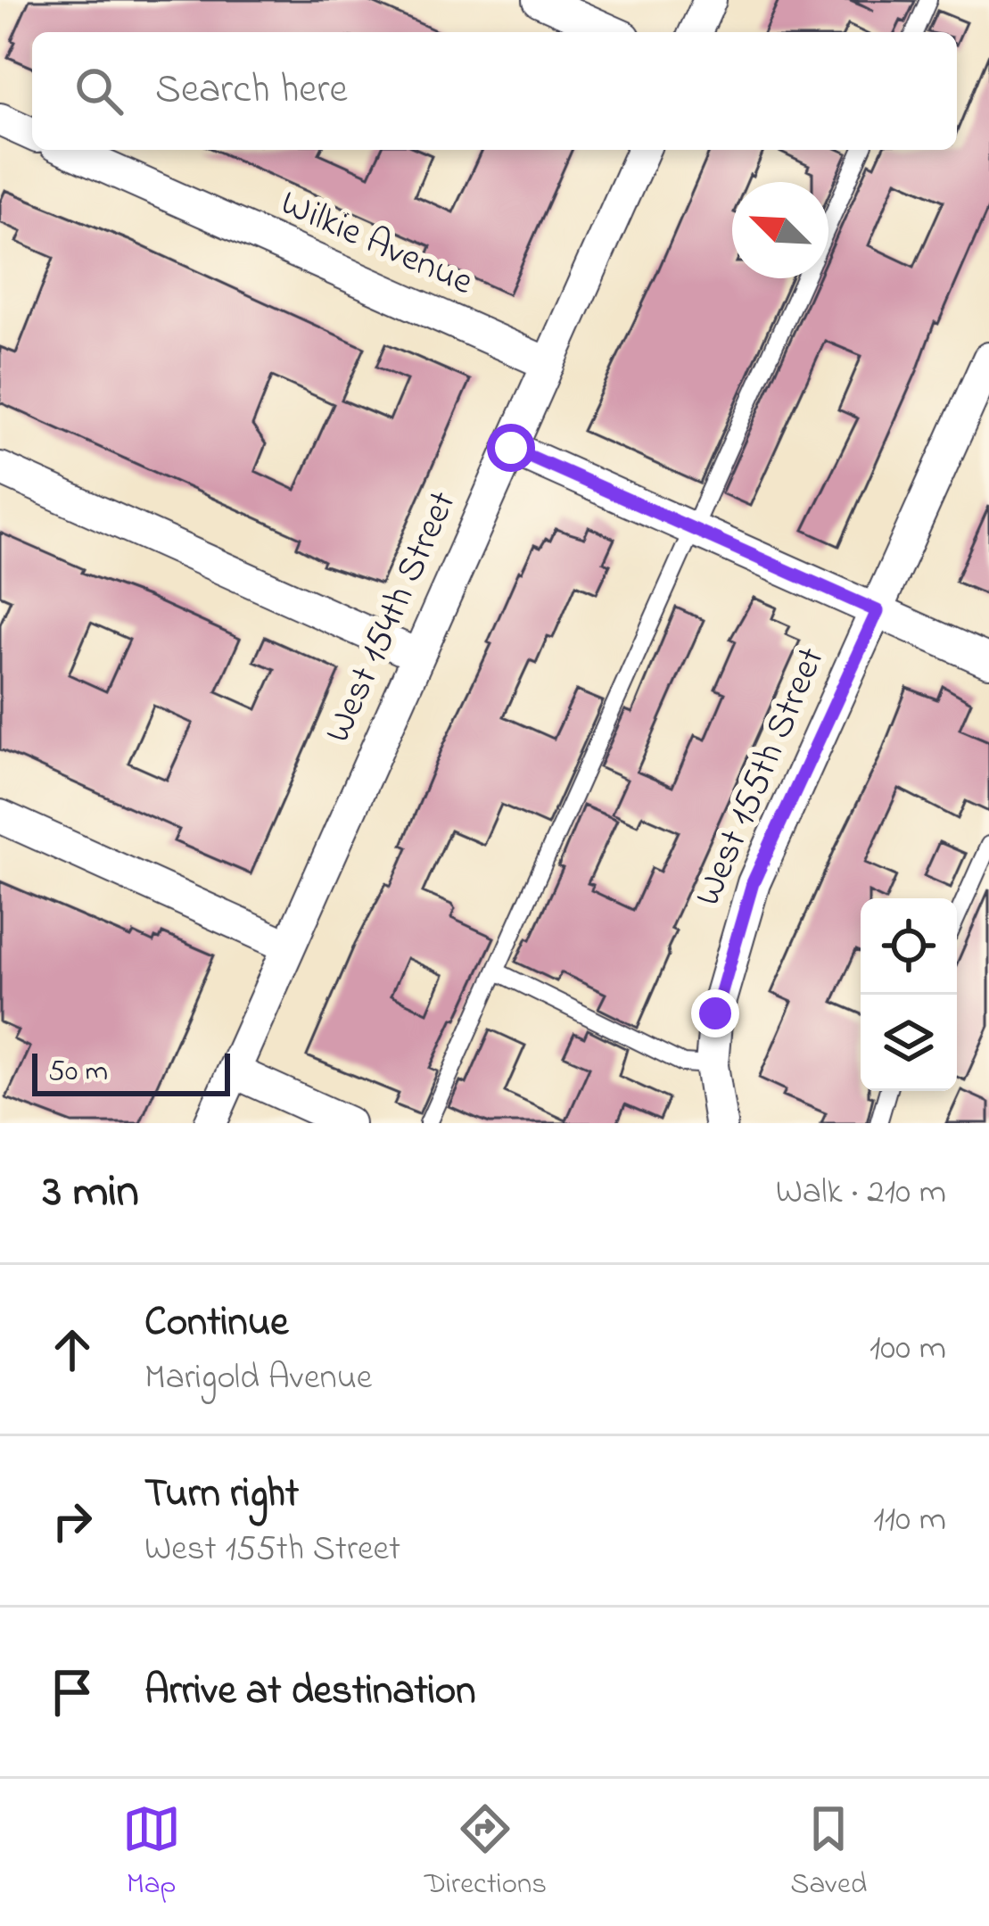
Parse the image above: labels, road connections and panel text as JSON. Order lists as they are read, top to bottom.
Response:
{
  "streets": {
    "street": ["Wilkie Avenue", "West 154th Street", "West 155th Street"]
  },
  "crossings": [
    ["Wilkie Avenue", "West 154th Street"]
  ],
  "scale_bar": "50 m",
  "north": "top left",
  "page": {
    "search": "Search here",
    "scale": "50 m",
    "heading": ["3 min", "Walk · 210 m"],
    "list": [
      ["Continue", "Marigold Avenue", "100 m"],
      ["Turn right", "West 155th Street", "110 m"],
      "Arrive at destination"
    ],
    "nav": ["Map", "Directions", "Saved"]
  }
}
